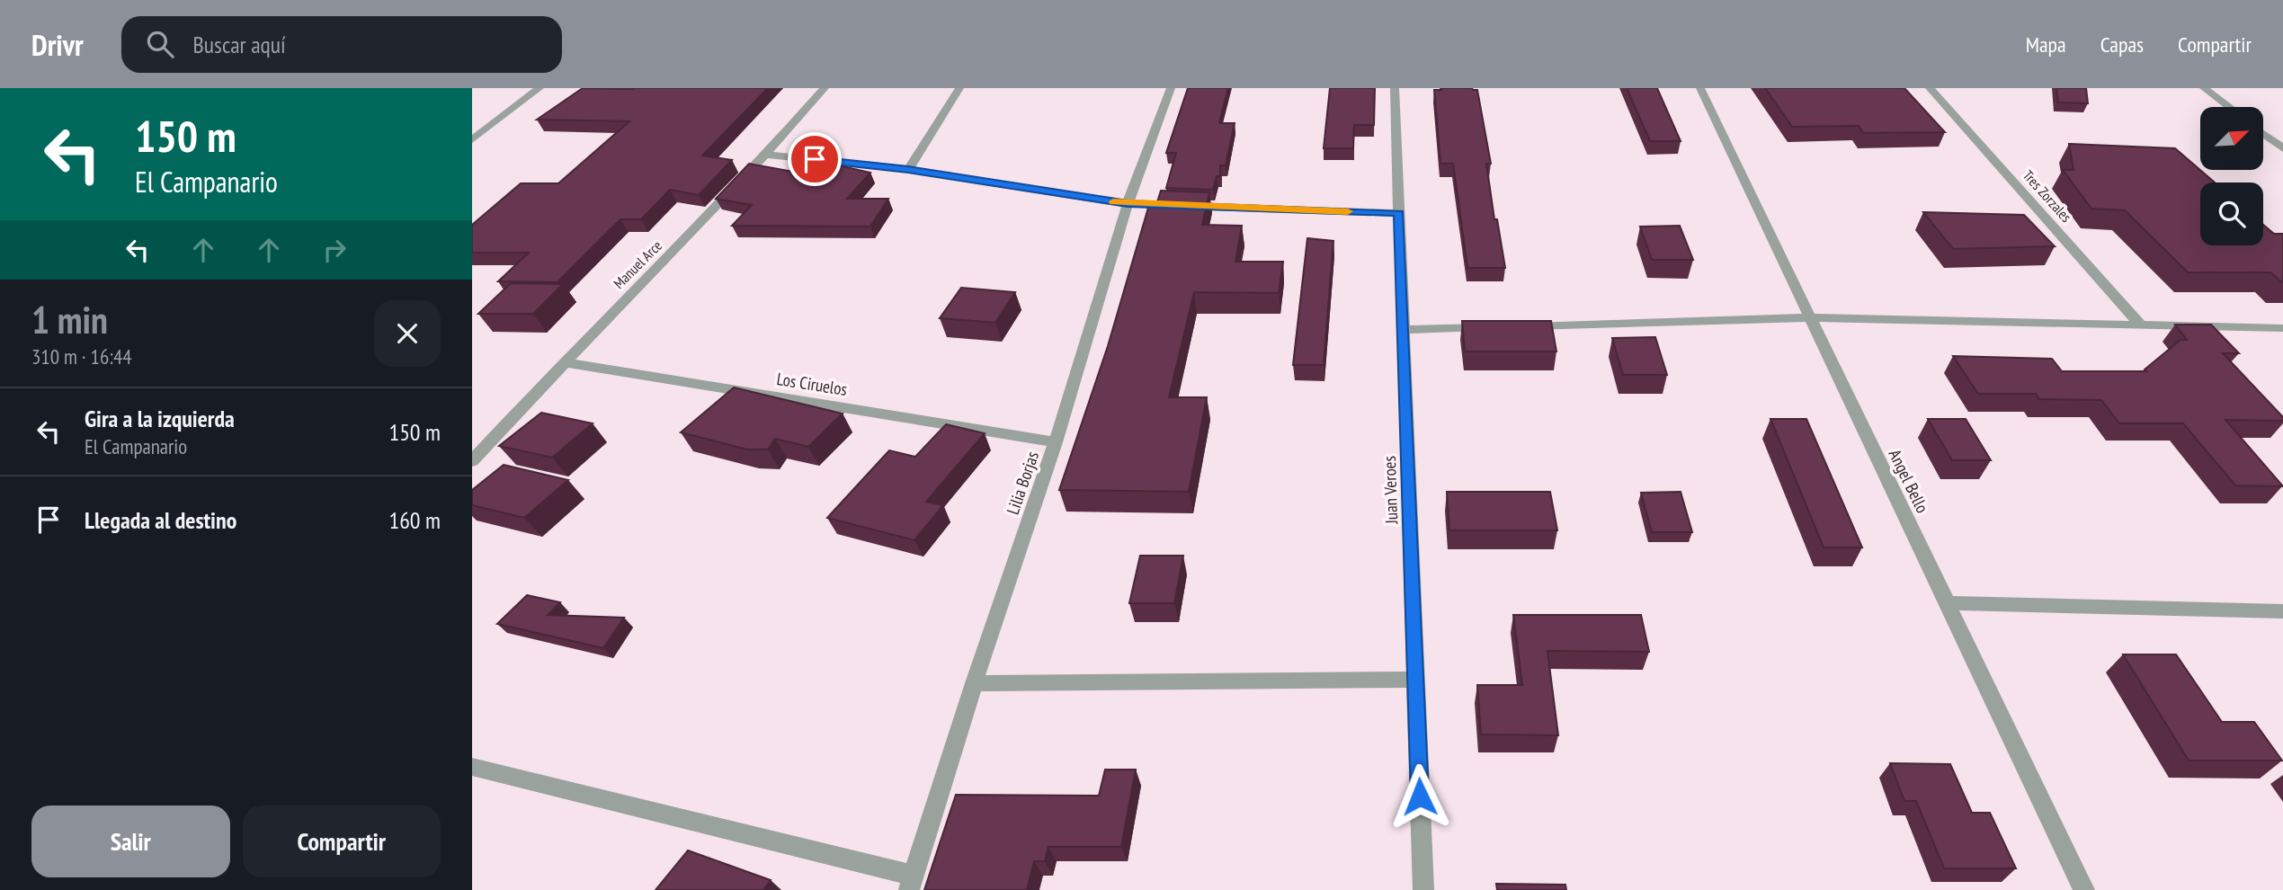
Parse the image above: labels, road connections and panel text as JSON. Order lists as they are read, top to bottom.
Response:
{
  "streets": {
    "street": [
      "Tres Zorzales",
      "Manuel Arce",
      "Los Ciruelos",
      "Angel Bello",
      "Lilia Borjas",
      "Juan Veroes"
    ]
  },
  "crossings": [
    ["Manuel Arce", "Los Ciruelos"],
    ["Los Ciruelos", "Lilia Borjas"]
  ],
  "north": "top right",
  "page": {
    "header": "Drivr",
    "search": "Buscar aquí",
    "nav": ["Mapa", "Capas", "Compartir"],
    "turn": ["150 m", "El Campanario"],
    "heading": ["1 min", "310 m · 16:44"],
    "list": [
      {
        "name": "Gira a la izquierda",
        "note": "El Campanario",
        "value": "150 m"
      },
      {
        "name": "Llegada al destino",
        "value": "160 m"
      }
    ],
    "buttons": ["Salir", "Compartir"]
  }
}
